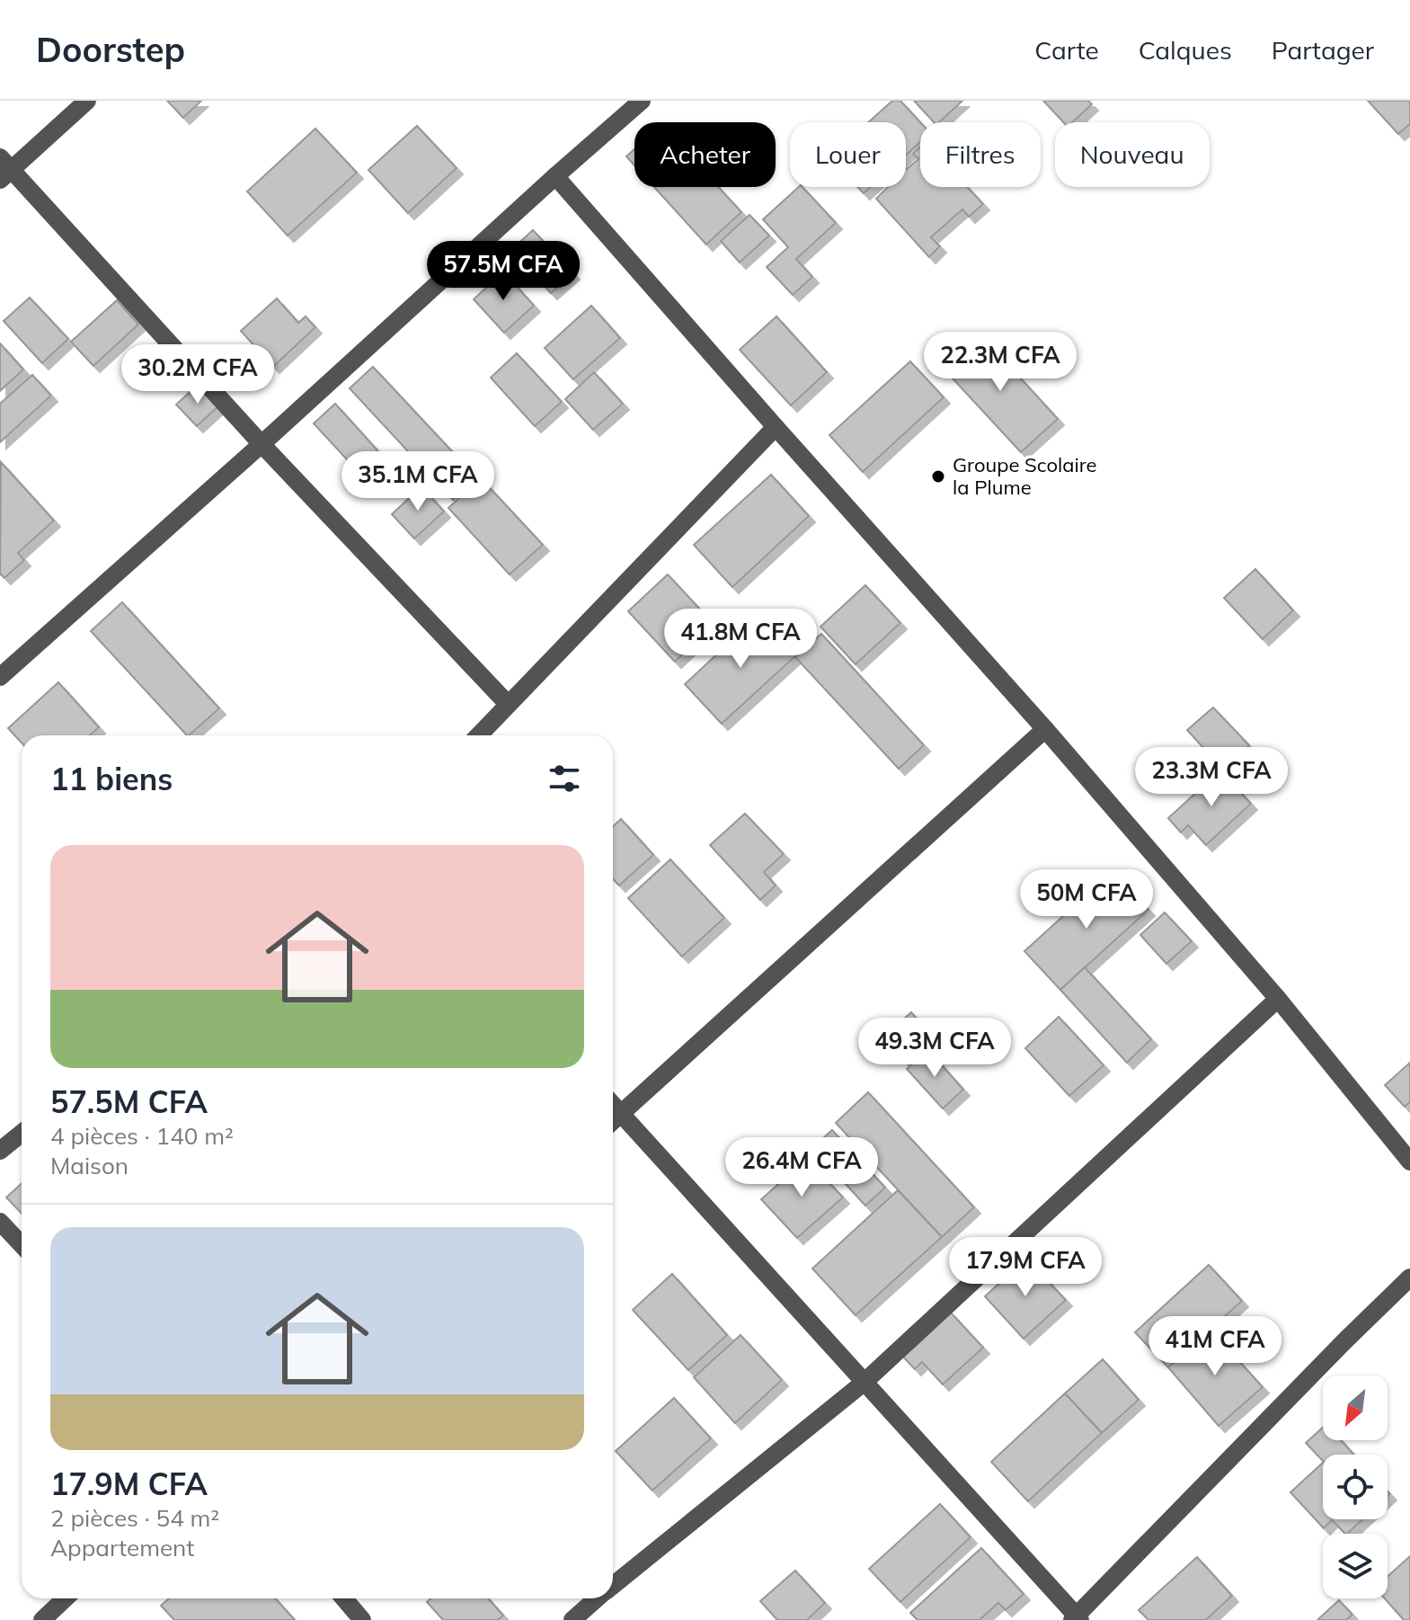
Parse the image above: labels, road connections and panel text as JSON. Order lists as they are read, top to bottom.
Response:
{
  "places": ["Groupe Scolaire la Plume"],
  "north": "bottom left",
  "page": {
    "header": "Doorstep",
    "nav": ["Carte", "Calques", "Partager"],
    "chip": [
      "Acheter",
      "Louer",
      "Filtres",
      "Nouveau"
    ],
    "price": [
      "57.5M CFA",
      "22.3M CFA",
      "30.2M CFA",
      "35.1M CFA",
      "41.8M CFA",
      "23.3M CFA",
      "50M CFA",
      "49.3M CFA",
      "26.4M CFA",
      "17.9M CFA",
      "41M CFA"
    ],
    "heading": "11 biens",
    "list": [
      {
        "name": "57.5M CFA",
        "note": "4 pièces · 140 m² · Maison"
      },
      {
        "name": "17.9M CFA",
        "note": "2 pièces · 54 m² · Appartement"
      }
    ]
  }
}
